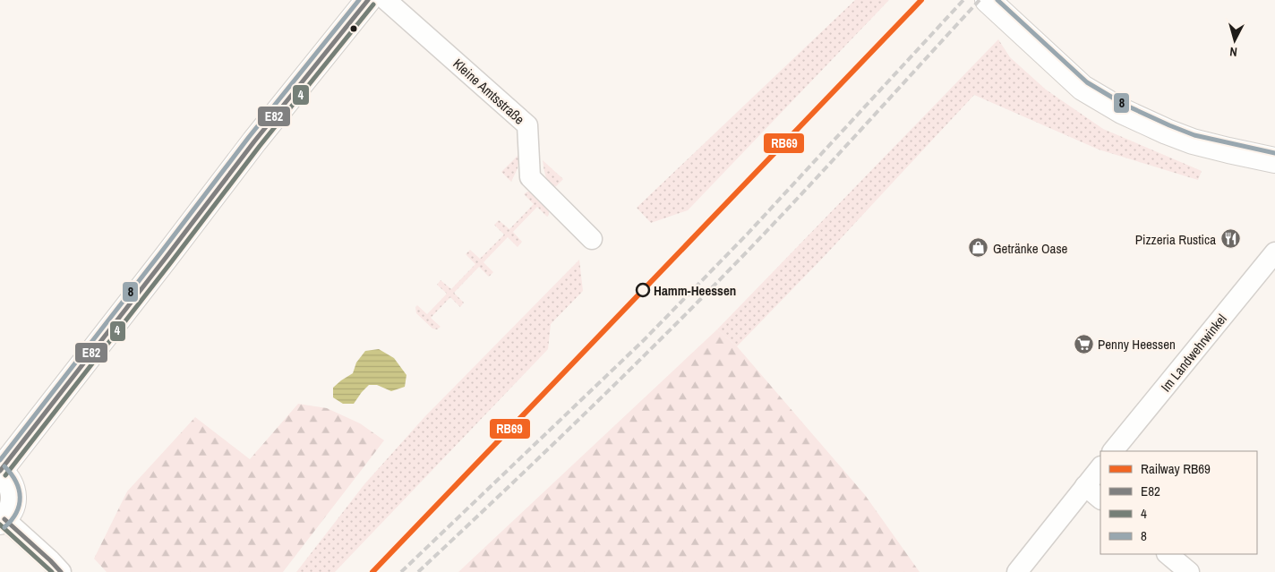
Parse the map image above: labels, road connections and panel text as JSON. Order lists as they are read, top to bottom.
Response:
{
  "streets": {
    "street": ["Kleine Amtsstraße", "Im Landwehrwinkel"]
  },
  "places": {
    "restaurant": ["Pizzeria Rustica"],
    "shop": ["Getränke Oase"],
    "other": ["Hamm-Heessen"],
    "supermarket": ["Penny Heessen"]
  },
  "lines": [
    "rail line RB69",
    "transit line E82",
    "transit line 8",
    "transit line 4"
  ],
  "legend": [
    "Railway RB69",
    "E82",
    "4",
    "8"
  ],
  "north": "bottom"
}
